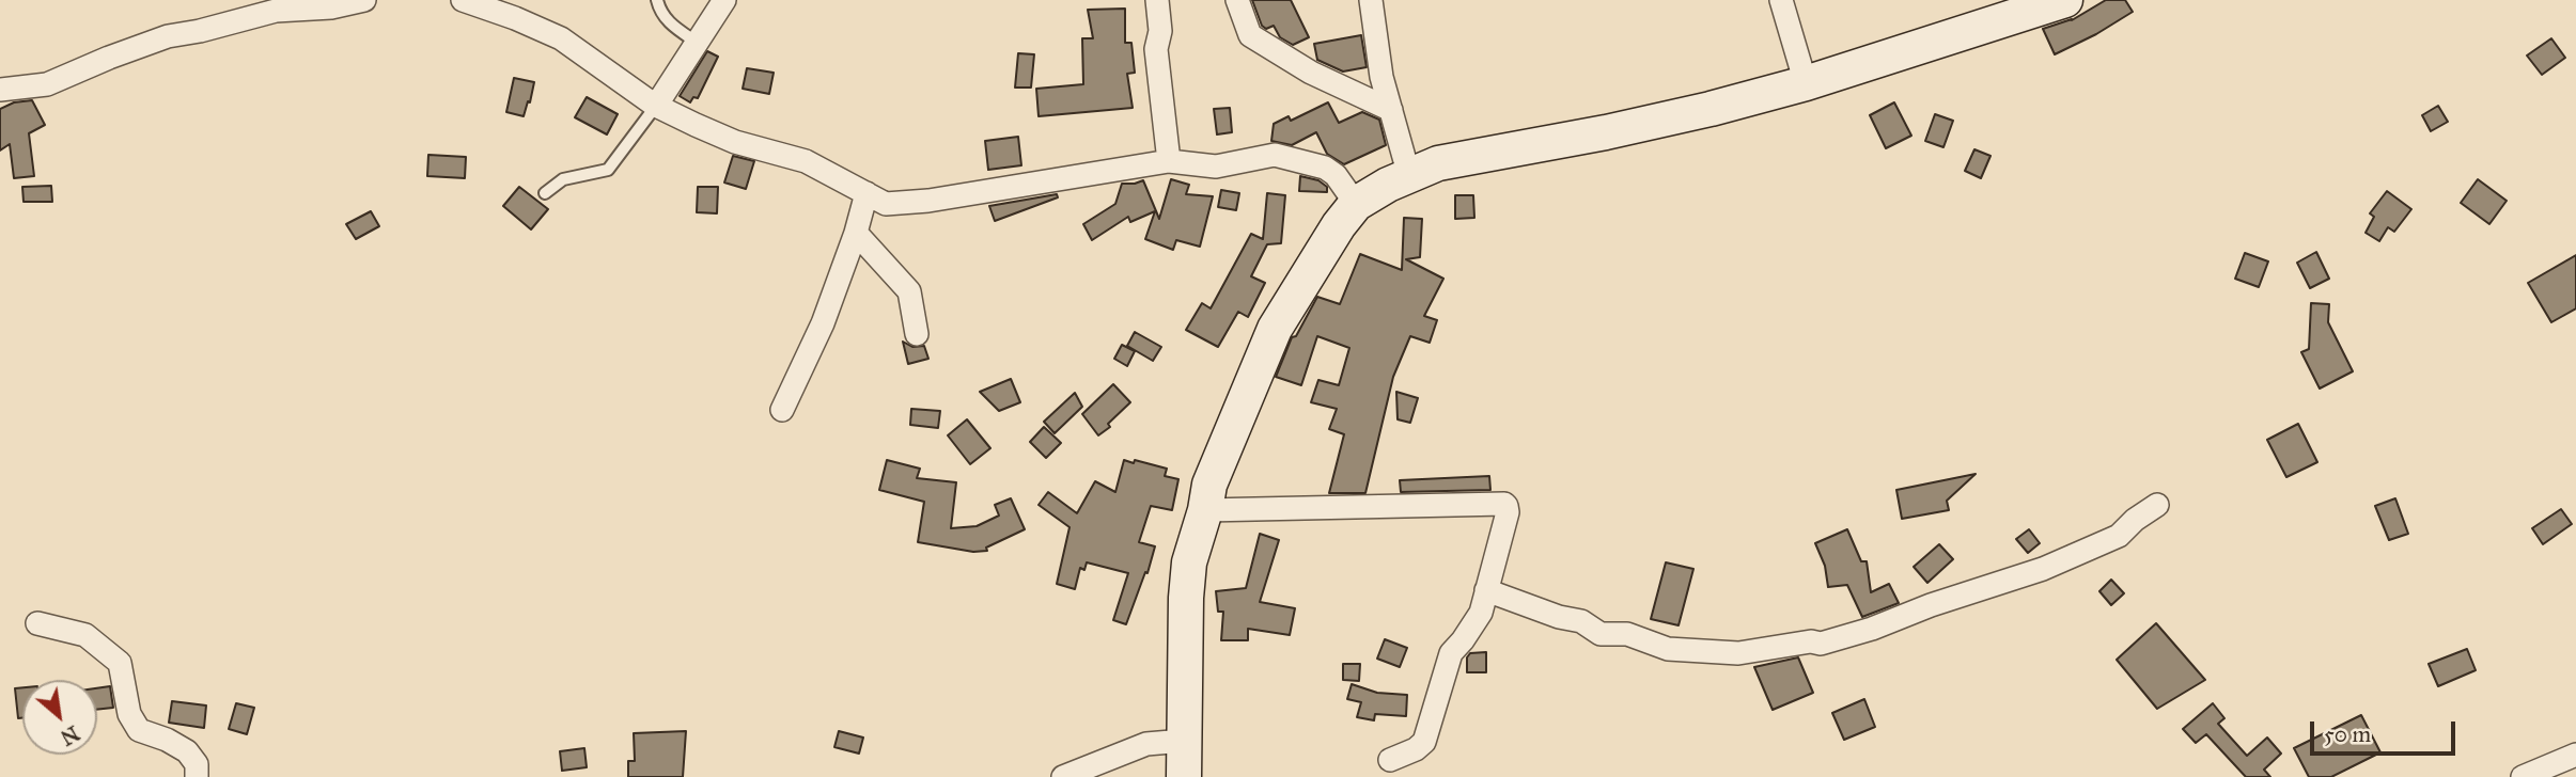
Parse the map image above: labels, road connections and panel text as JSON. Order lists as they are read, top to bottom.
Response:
{
  "scale_bar": "50 m",
  "north": "bottom right"
}
